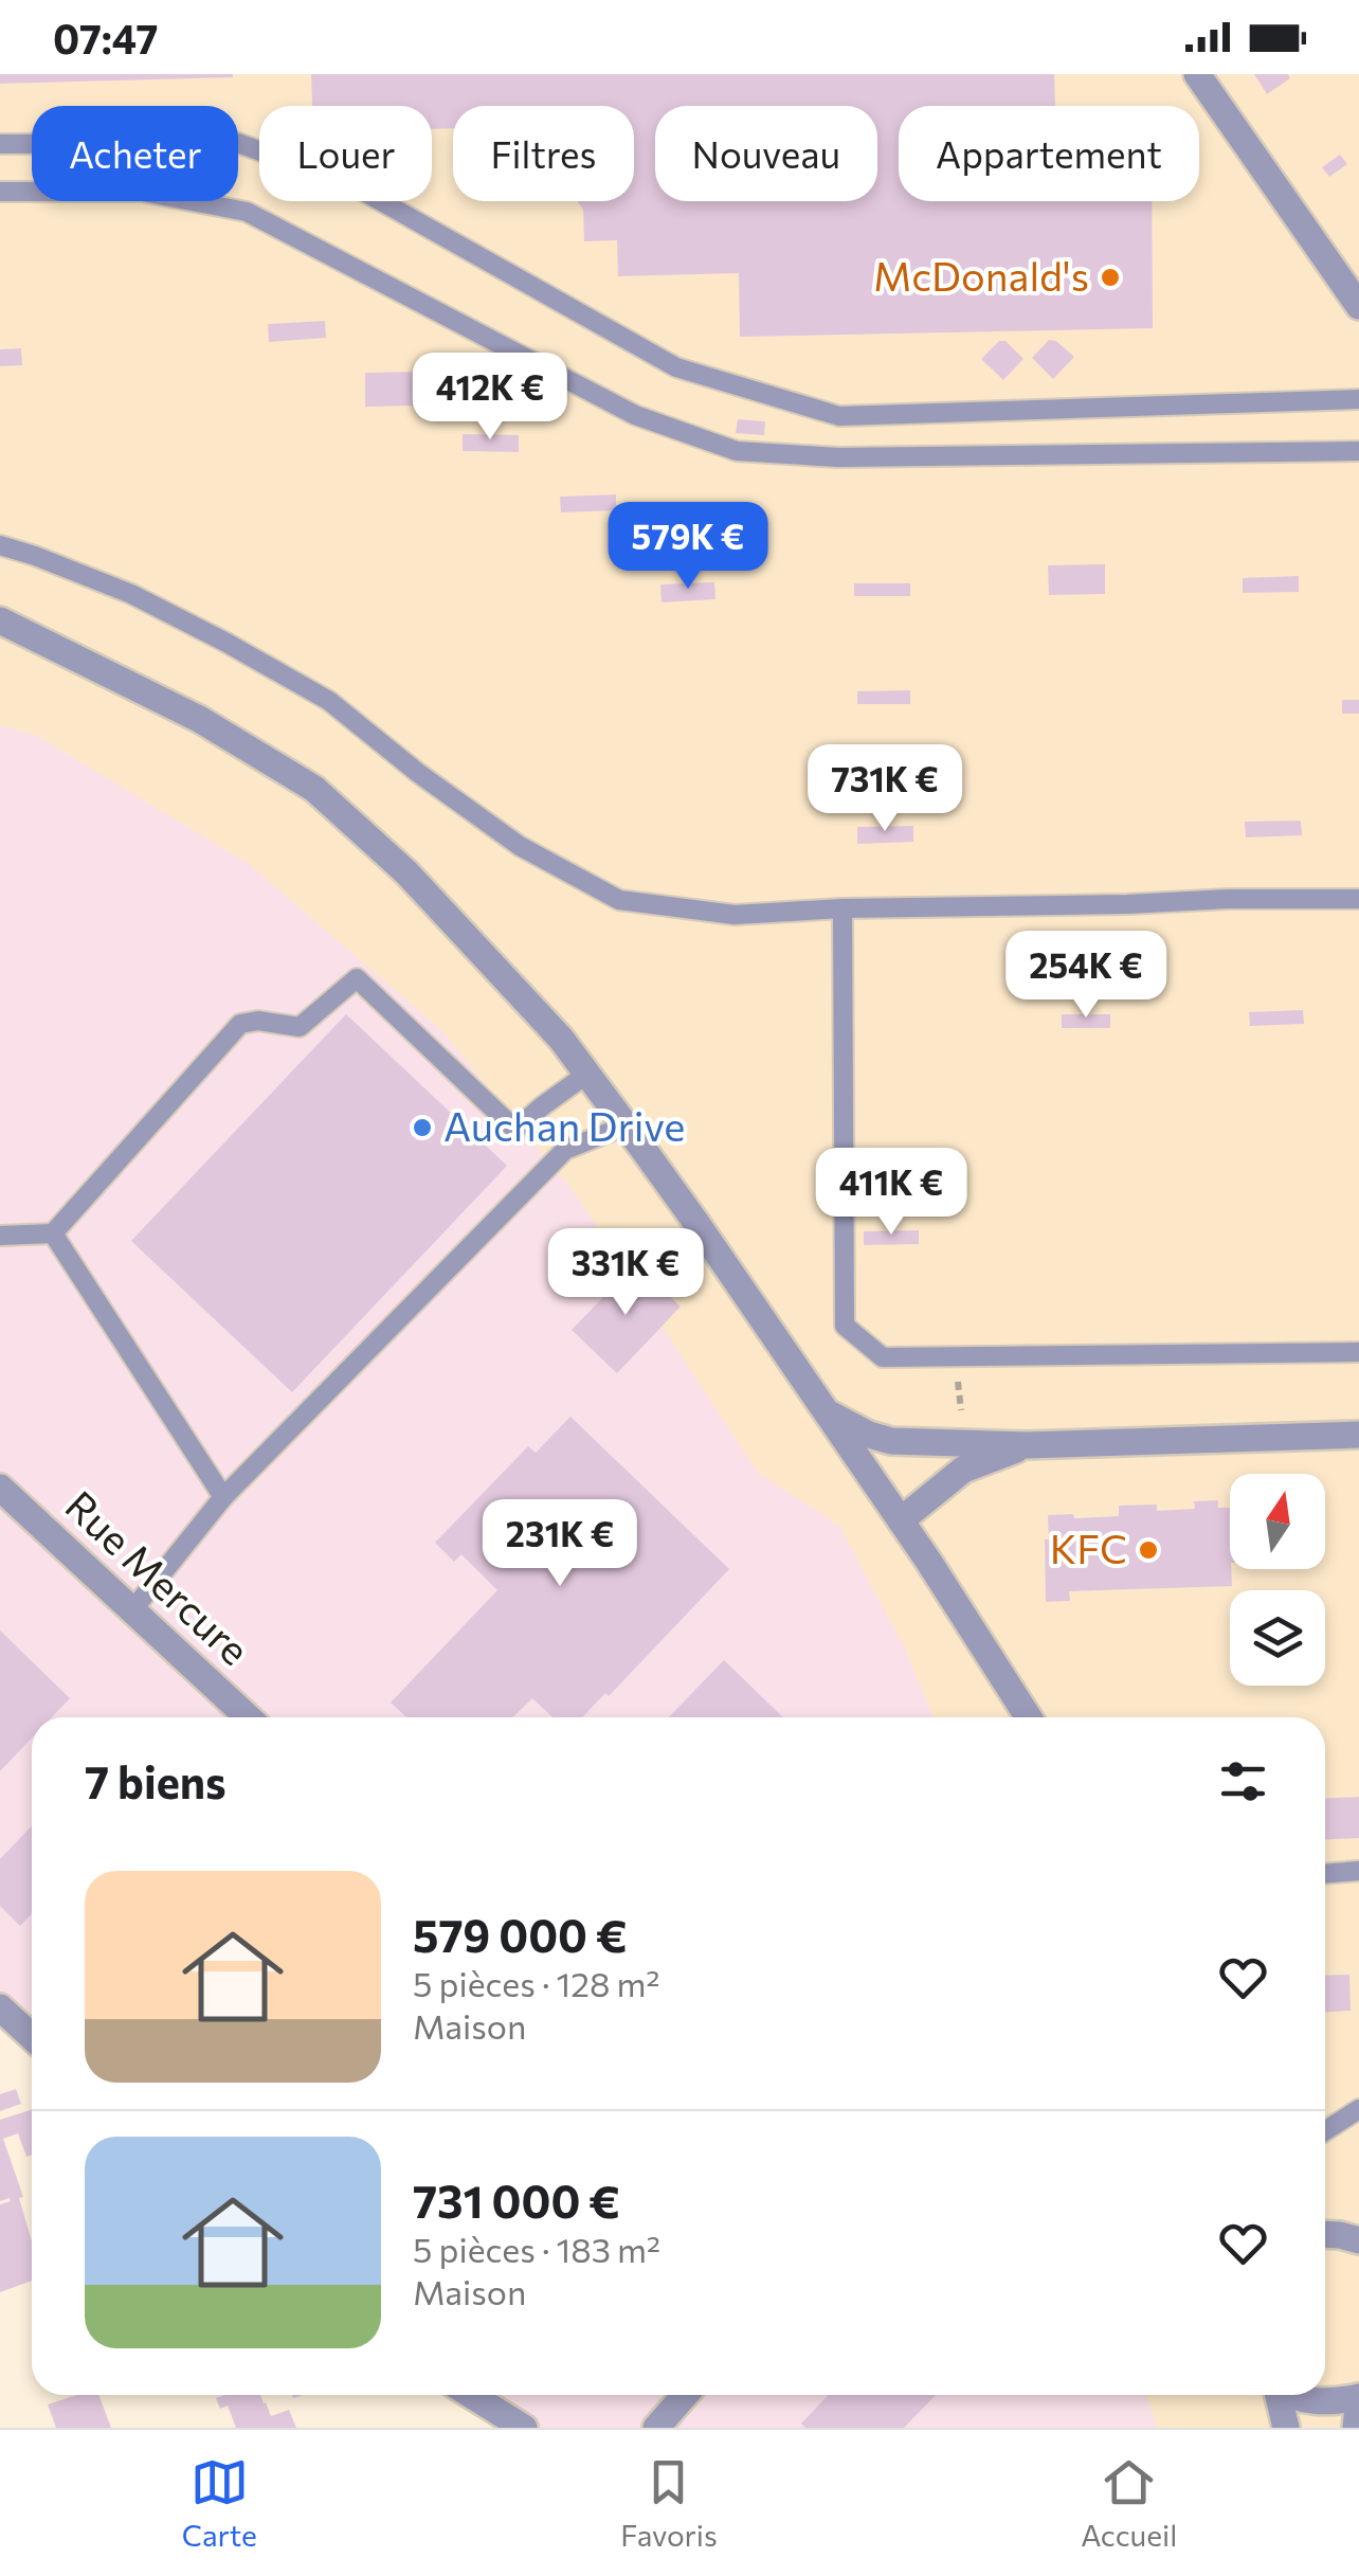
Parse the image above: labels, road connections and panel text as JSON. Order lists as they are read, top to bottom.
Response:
{
  "streets": {
    "street": ["Rue Mercure"]
  },
  "places": ["McDonald's", "Auchan Drive", "KFC"],
  "north": "top",
  "page": {
    "status": "07:47",
    "chip": [
      "Acheter",
      "Louer",
      "Filtres",
      "Nouveau",
      "Appartement"
    ],
    "price": [
      "412K €",
      "579K €",
      "731K €",
      "254K €",
      "411K €",
      "331K €",
      "231K €"
    ],
    "heading": "7 biens",
    "list": [
      {
        "name": "579 000 €",
        "note": "5 pièces · 128 m² · Maison"
      },
      {
        "name": "731 000 €",
        "note": "5 pièces · 183 m² · Maison"
      }
    ],
    "tabs": ["Carte", "Favoris", "Accueil"]
  }
}
